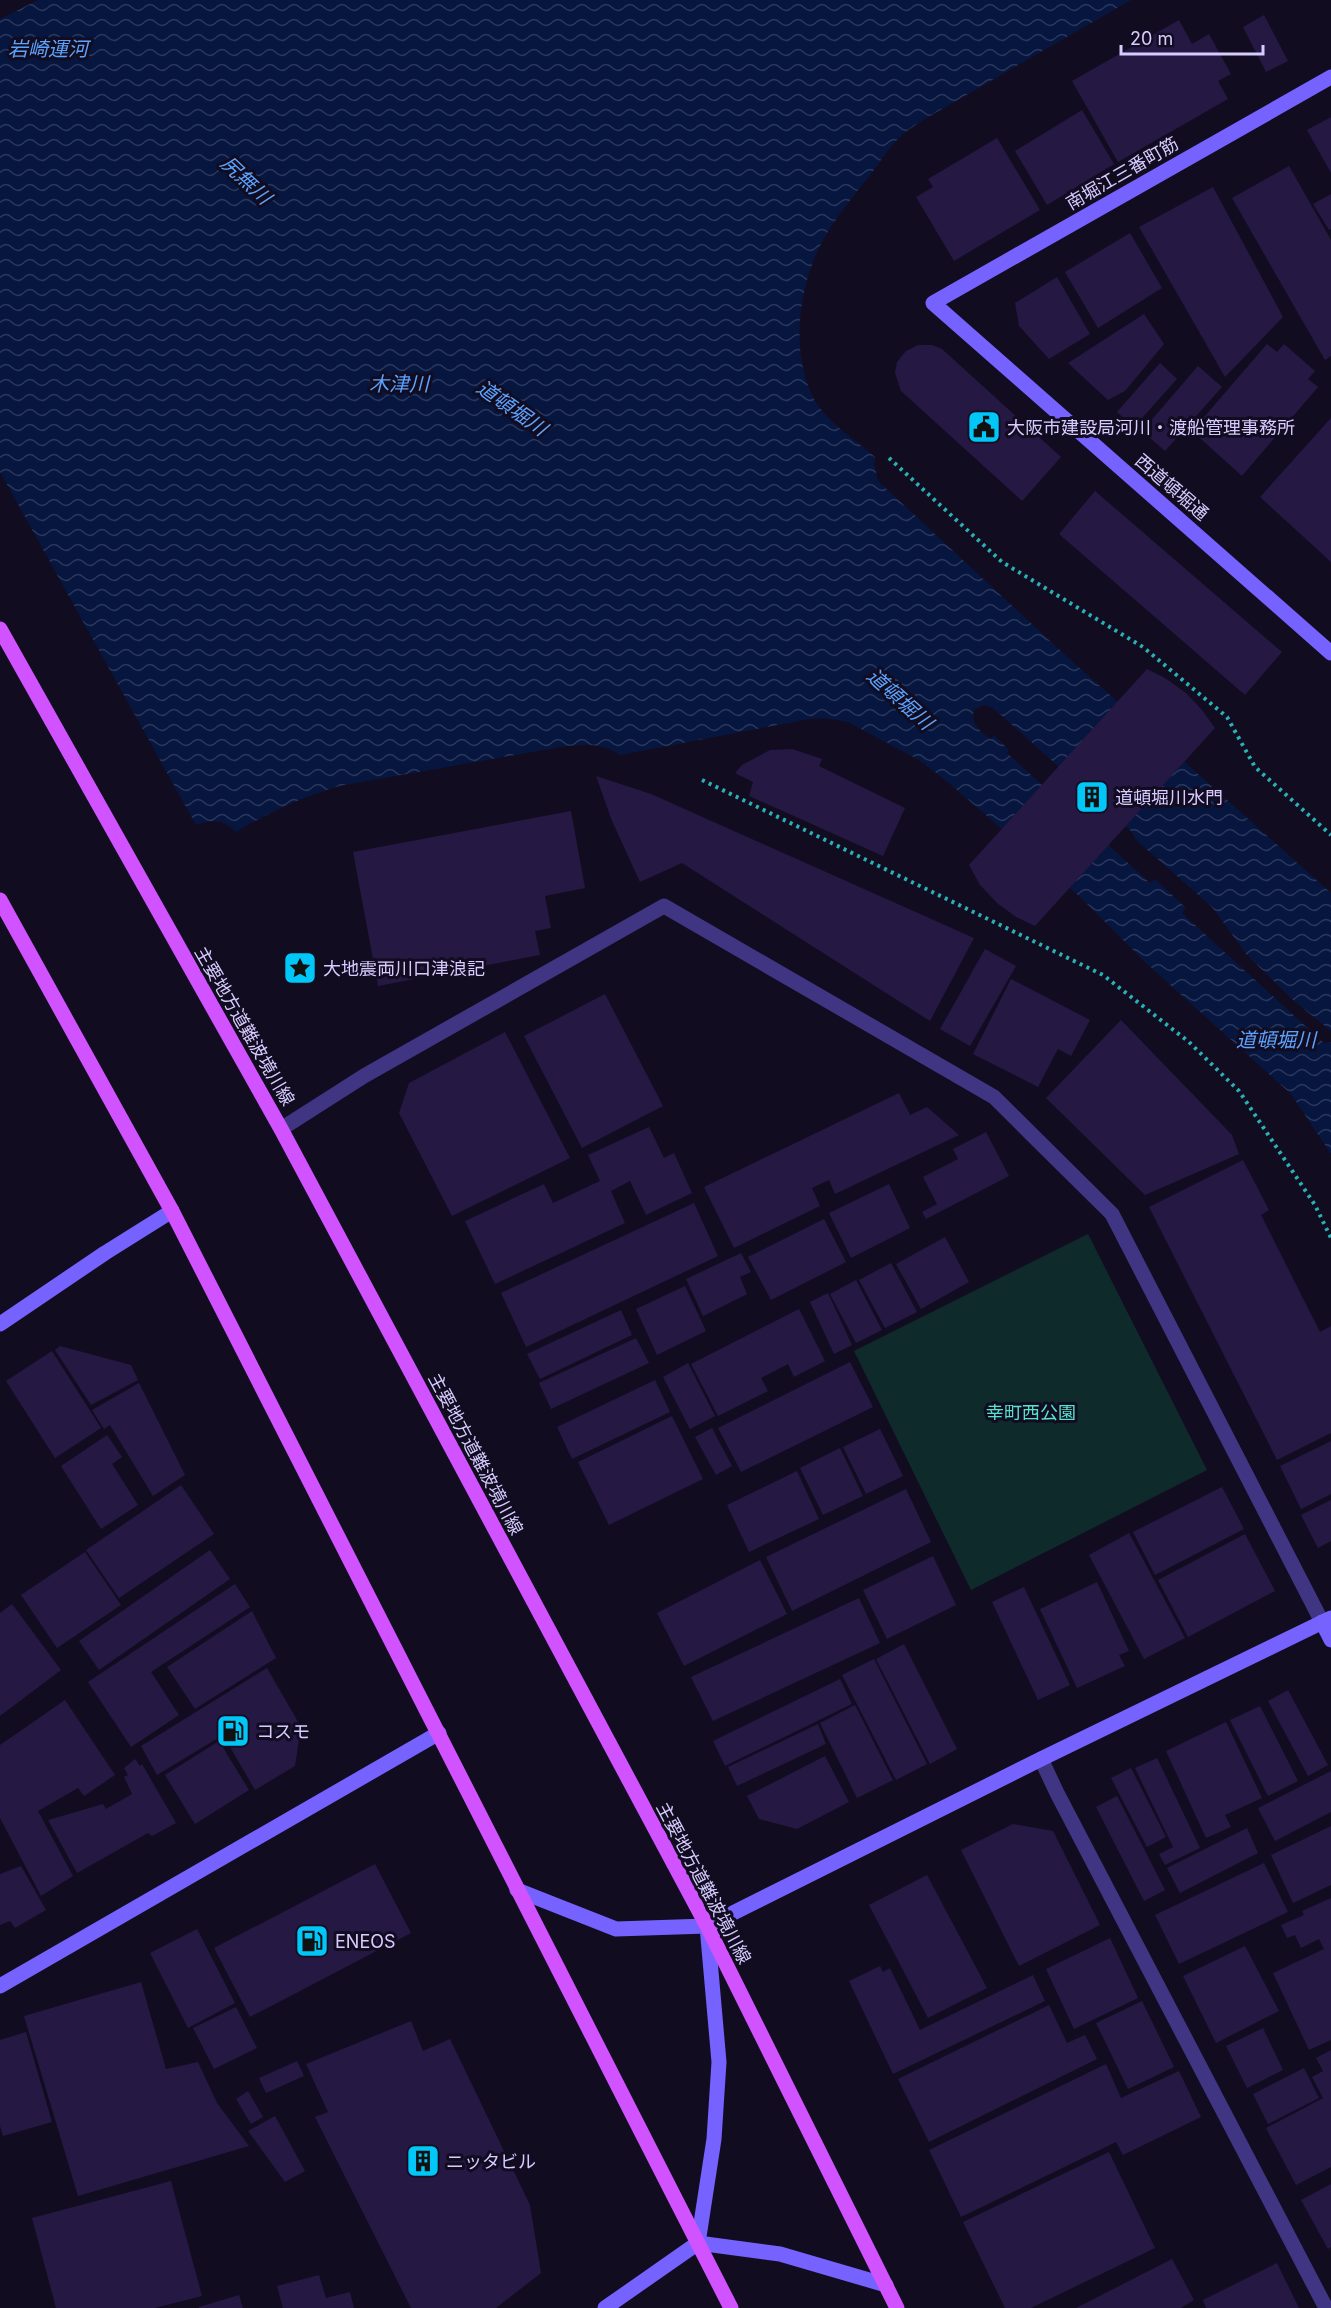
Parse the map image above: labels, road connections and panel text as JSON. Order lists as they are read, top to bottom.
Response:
{
  "streets": {
    "main road": ["主要地方道難波境川線"],
    "street": ["南堀江三番町筋", "西道頓堀通"]
  },
  "crossings": [
    ["南堀江三番町筋", "西道頓堀通"]
  ],
  "water": [
    "岩崎運河",
    "尻無川",
    "木津川",
    "道頓堀川"
  ],
  "parks": ["幸町西公園"],
  "places": {
    "public building": ["大阪市建設局河川・渡船管理事務所"],
    "building": ["道頓堀川水門", "ニッタビル"],
    "place": ["大地震両川口津浪記"],
    "fuel station": ["コスモ", "ENEOS"]
  },
  "scale_bar": "20 m"
}
